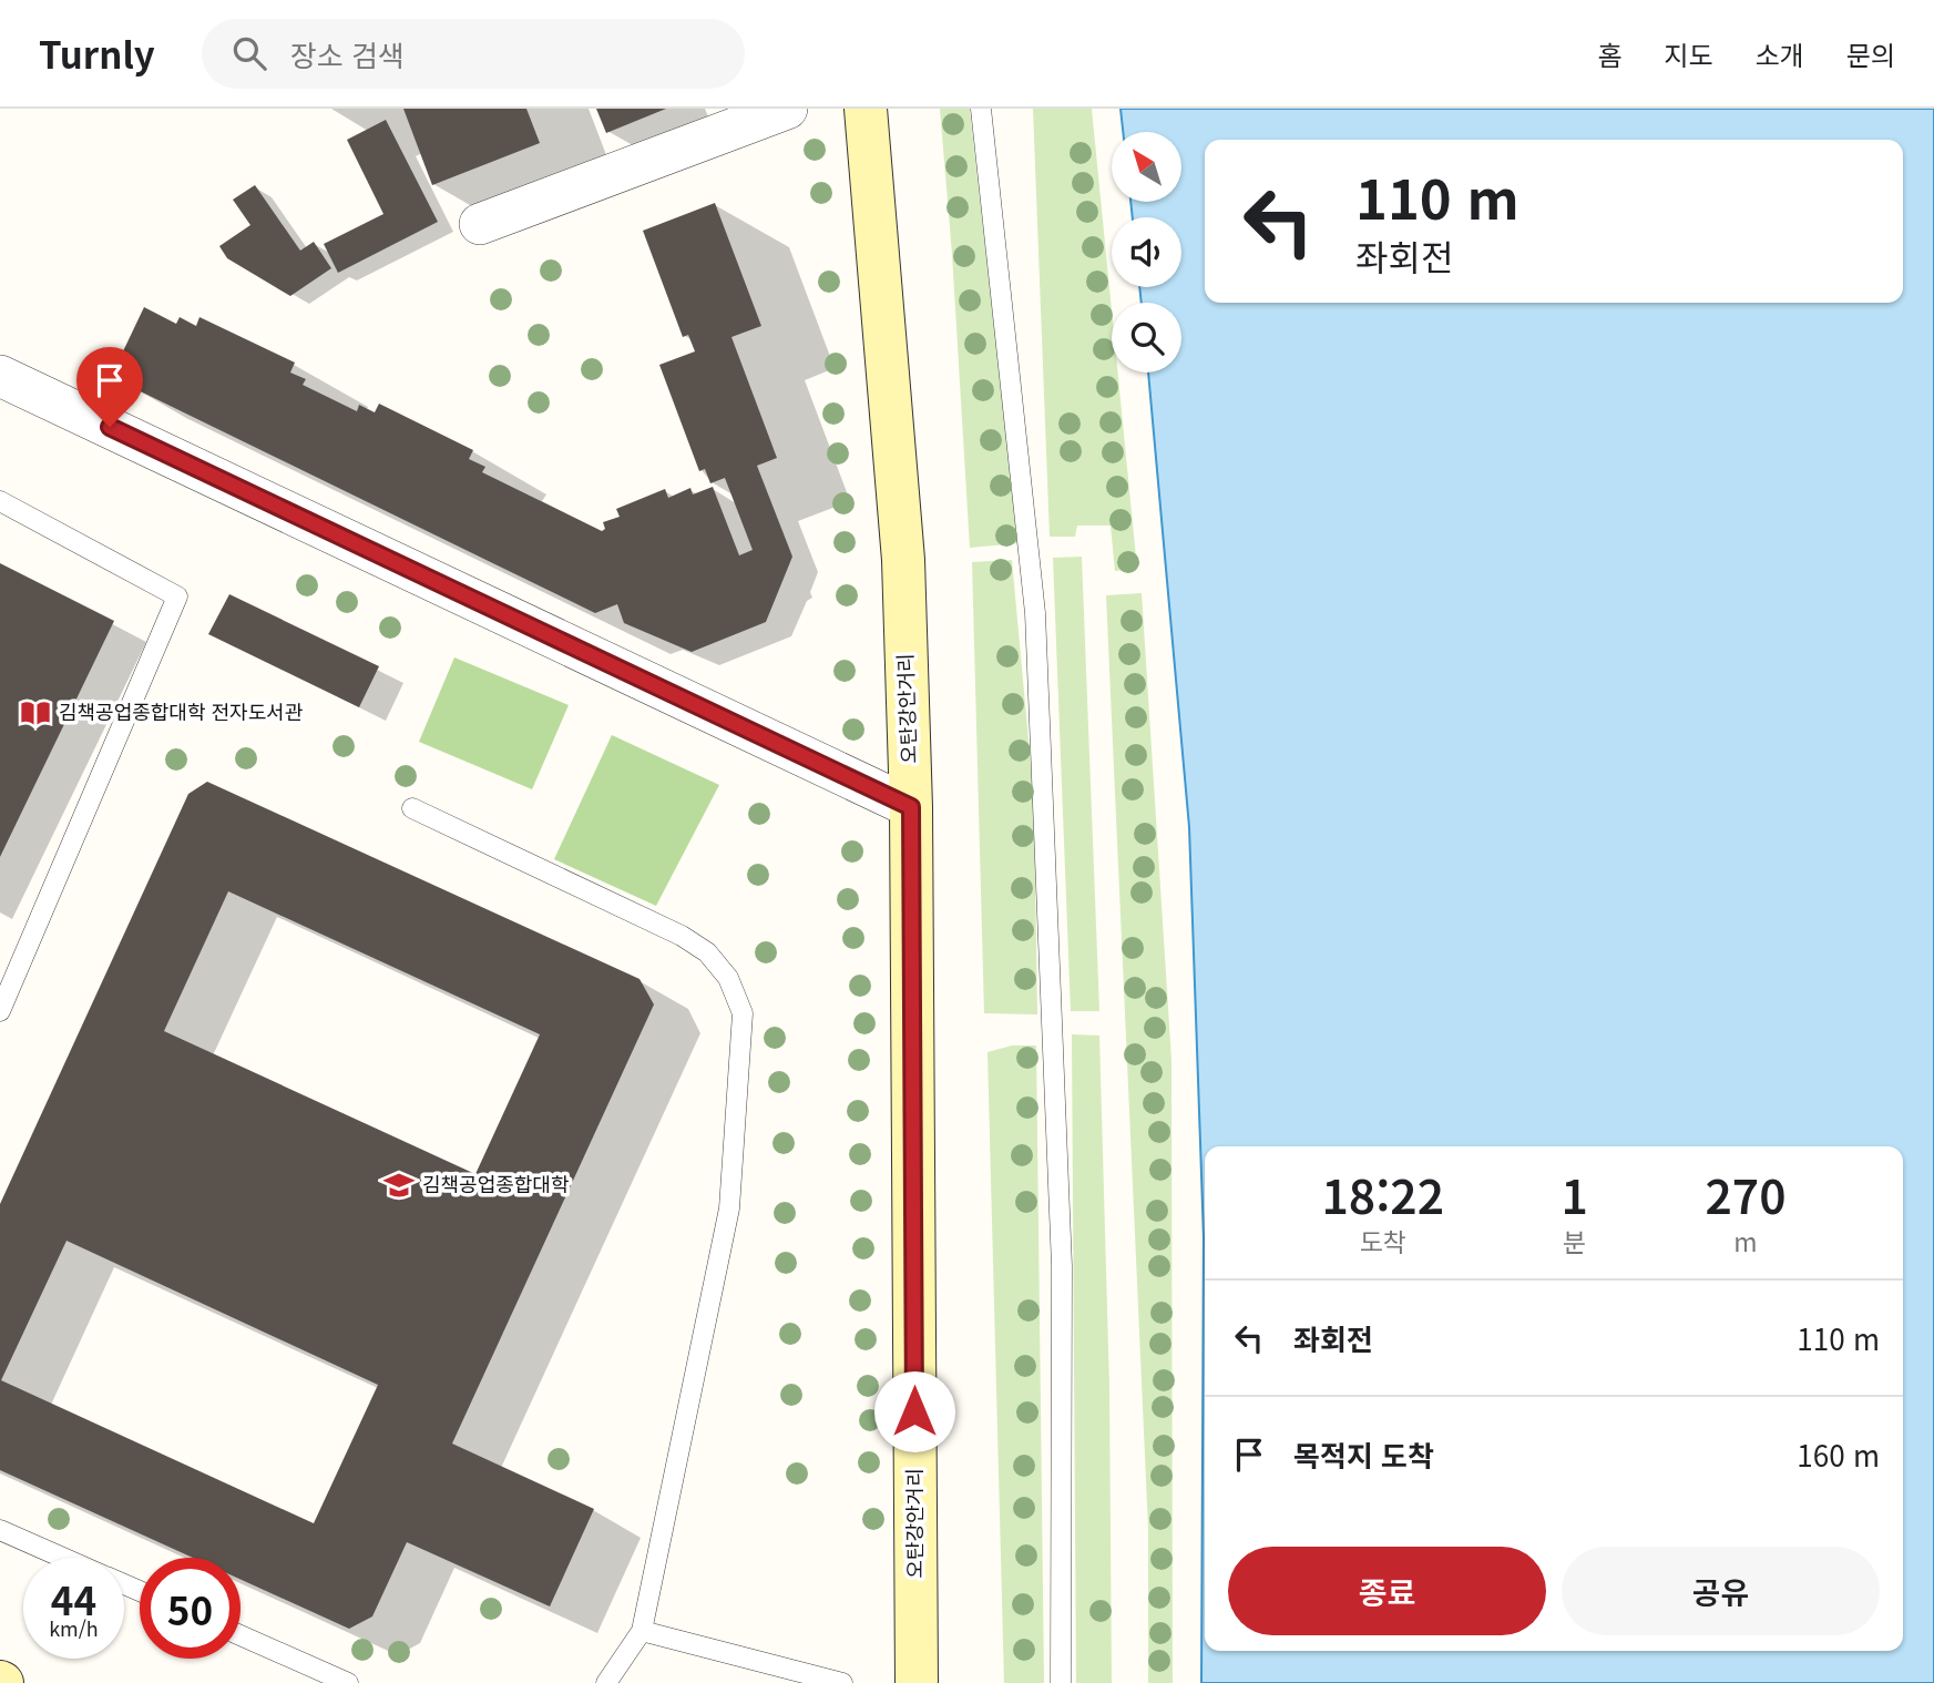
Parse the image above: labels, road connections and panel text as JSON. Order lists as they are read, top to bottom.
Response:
{
  "streets": {
    "main road": ["오탄강안거리"]
  },
  "places": {
    "library": ["김책공업종합대학 전자도서관"],
    "school or university": ["김책공업종합대학"]
  },
  "north": "top left",
  "page": {
    "header": "Turnly",
    "search": "장소 검색",
    "nav": [
      "홈",
      "지도",
      "소개",
      "문의"
    ],
    "turn": ["110 m", "좌회전"],
    "eta": [
      "18:22",
      "도착",
      "1",
      "분",
      "270",
      "m"
    ],
    "list": [
      {
        "name": "좌회전",
        "value": "110 m"
      },
      {
        "name": "목적지 도착",
        "value": "160 m"
      }
    ],
    "buttons": ["종료", "공유"],
    "speed": "44 km/h",
    "limit": "50"
  }
}
